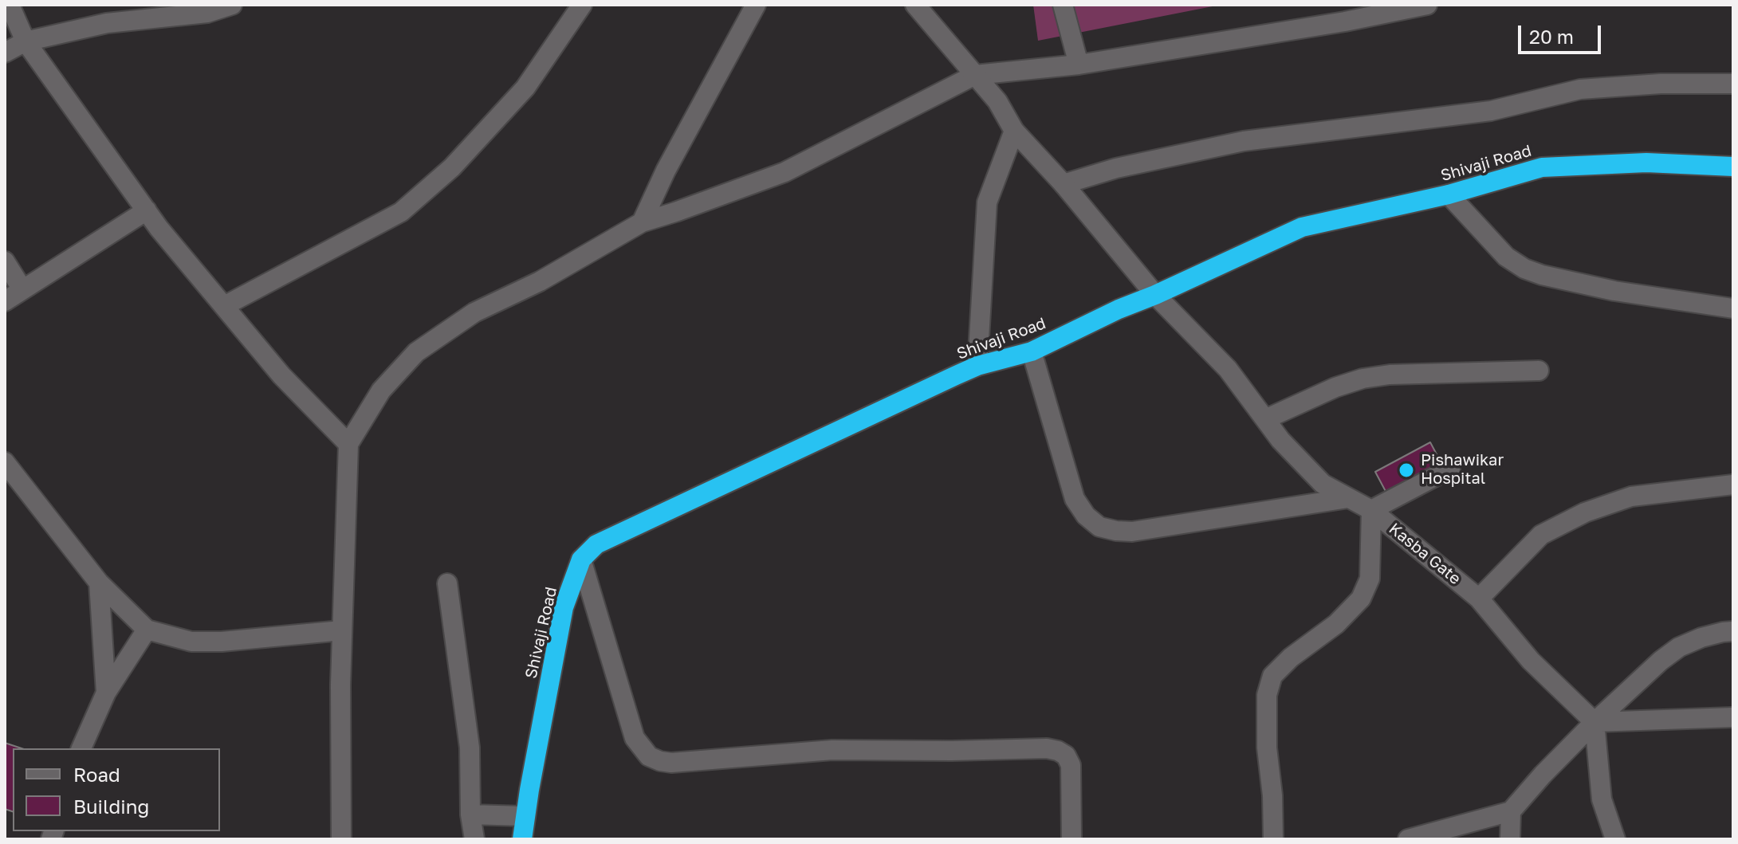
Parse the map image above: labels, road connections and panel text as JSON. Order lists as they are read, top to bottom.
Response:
{
  "streets": {
    "highway": ["Shivaji Road"],
    "street": ["Kasba Gate"]
  },
  "crossings": [
    ["Shivaji Road", "Kasba Gate"]
  ],
  "places": ["Pishawikar Hospital"],
  "legend": ["Road", "Building"],
  "scale_bar": "20 m"
}
